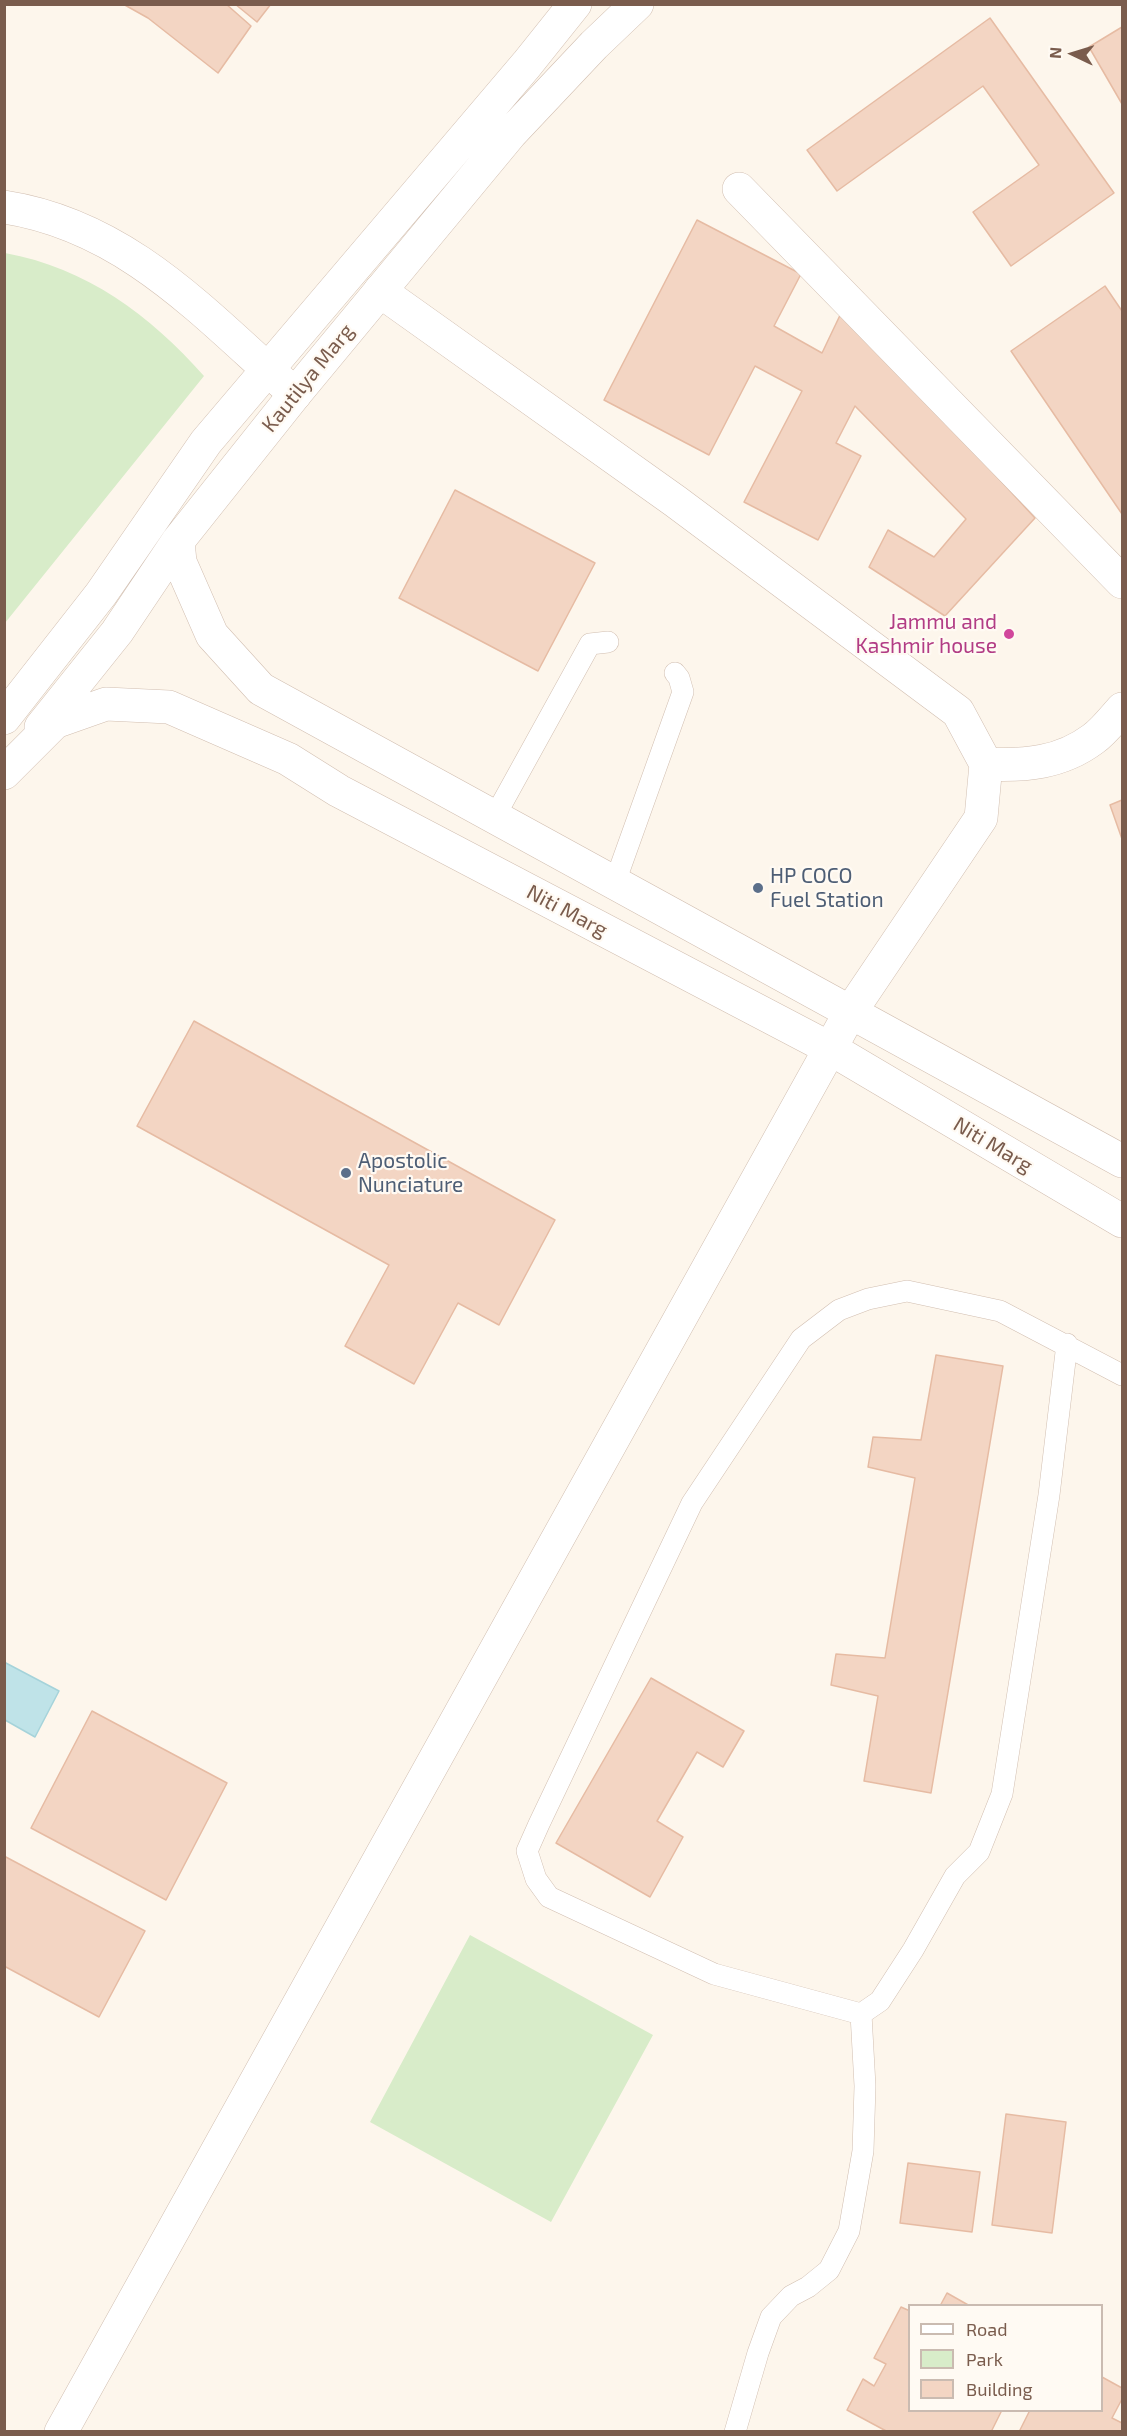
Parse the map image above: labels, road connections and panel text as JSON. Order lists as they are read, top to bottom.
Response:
{
  "streets": {
    "street": ["Kautilya Marg", "Niti Marg"]
  },
  "crossings": [
    ["Kautilya Marg", "Niti Marg"]
  ],
  "places": ["Jammu and Kashmir house", "HP COCO Fuel Station", "Apostolic Nunciature"],
  "legend": ["Road", "Park", "Building"],
  "north": "left"
}
